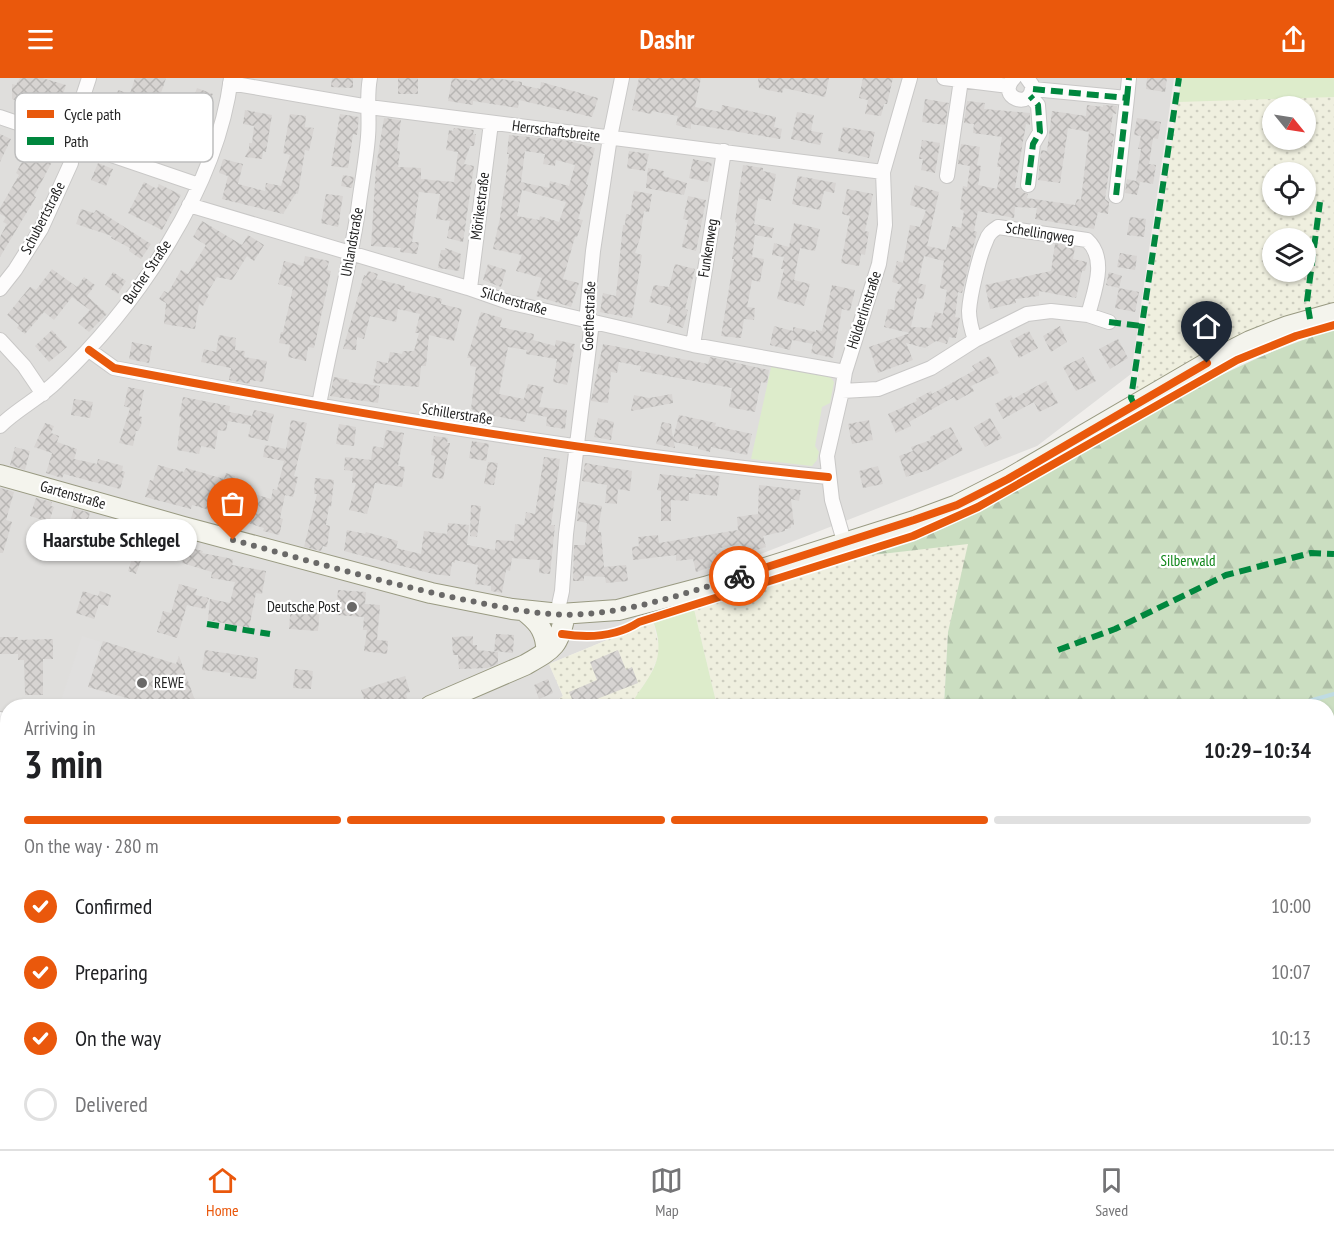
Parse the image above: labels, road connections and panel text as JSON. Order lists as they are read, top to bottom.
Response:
{
  "streets": {
    "main road": ["Gartenstraße"],
    "street": [
      "Herrschaftsbreite",
      "Mörikestraße",
      "Schubertstraße",
      "Schellingweg",
      "Uhlandstraße",
      "Funkenweg",
      "Bucher Straße",
      "Silcherstraße",
      "Hölderlinstraße",
      "Goethestraße",
      "Schillerstraße"
    ]
  },
  "crossings": [
    ["Herrschaftsbreite", "Mörikestraße"],
    ["Herrschaftsbreite", "Uhlandstraße"],
    ["Herrschaftsbreite", "Funkenweg"],
    ["Herrschaftsbreite", "Bucher Straße"],
    ["Herrschaftsbreite", "Hölderlinstraße"],
    ["Herrschaftsbreite", "Goethestraße"],
    ["Mörikestraße", "Silcherstraße"],
    ["Uhlandstraße", "Silcherstraße"],
    ["Uhlandstraße", "Schillerstraße"],
    ["Funkenweg", "Silcherstraße"],
    ["Bucher Straße", "Silcherstraße"],
    ["Bucher Straße", "Schillerstraße"],
    ["Silcherstraße", "Hölderlinstraße"],
    ["Silcherstraße", "Goethestraße"],
    ["Hölderlinstraße", "Schillerstraße"],
    ["Hölderlinstraße", "Gartenstraße"],
    ["Goethestraße", "Schillerstraße"],
    ["Goethestraße", "Gartenstraße"]
  ],
  "parks": ["Silberwald"],
  "places": ["Haarstube Schlegel", "Deutsche Post", "REWE"],
  "legend": ["Cycle path", "Path"],
  "north": "bottom right",
  "page": {
    "header": "Dashr",
    "bubble": "Haarstube Schlegel",
    "heading": ["3 min", "Arriving in", "10:29–10:34"],
    "bar": "On the way · 280 m",
    "list": [
      ["Confirmed", "10:00"],
      ["Preparing", "10:07"],
      ["On the way", "10:13"],
      "Delivered"
    ],
    "tabs": ["Home", "Map", "Saved"]
  }
}
